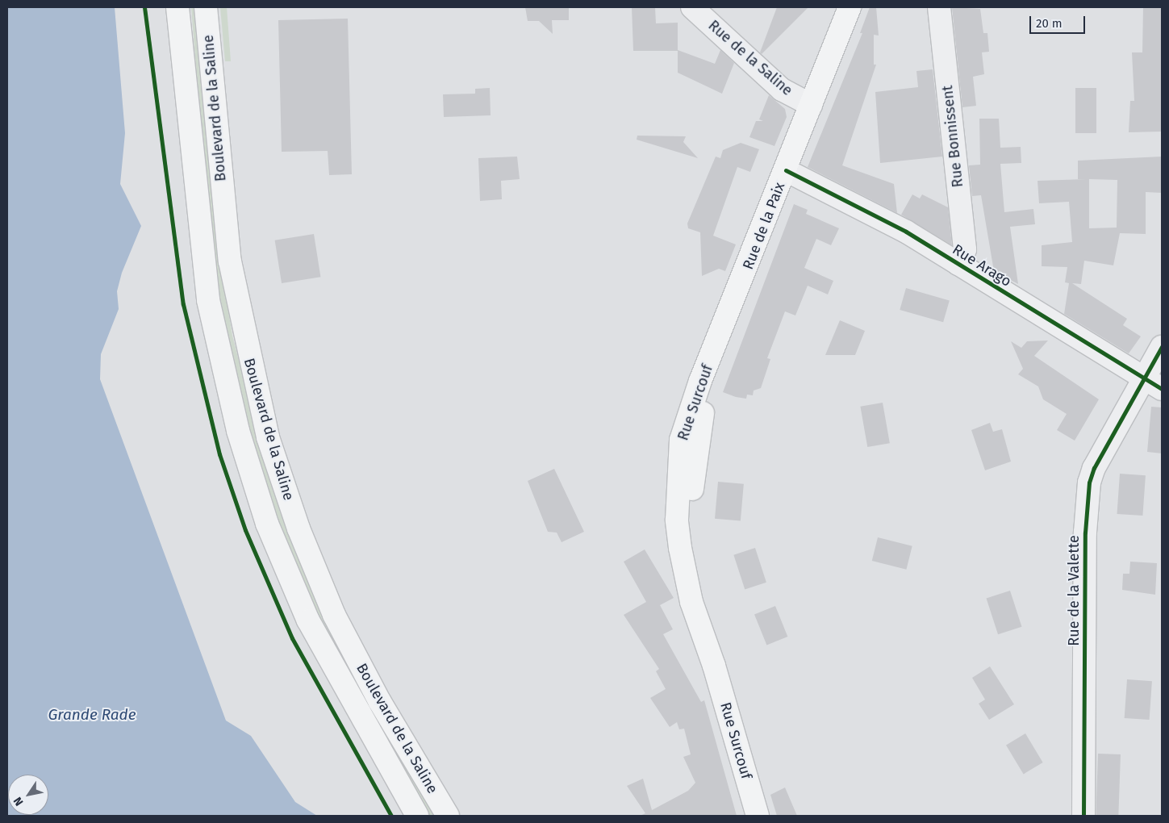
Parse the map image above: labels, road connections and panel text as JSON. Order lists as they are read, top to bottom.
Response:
{
  "streets": {
    "main road": ["Boulevard de la Saline", "Rue de la Paix", "Rue Surcouf"],
    "street": [
      "Rue de la Saline",
      "Rue Bonnissent",
      "Rue Arago",
      "Rue de la Valette"
    ]
  },
  "crossings": [
    ["Rue de la Saline", "Rue de la Paix"],
    ["Rue Bonnissent", "Rue Arago"],
    ["Rue de la Paix", "Rue Arago"],
    ["Rue de la Paix", "Rue Surcouf"],
    ["Rue Arago", "Rue de la Valette"]
  ],
  "water": ["Grande Rade"],
  "scale_bar": "20 m",
  "north": "bottom left"
}
